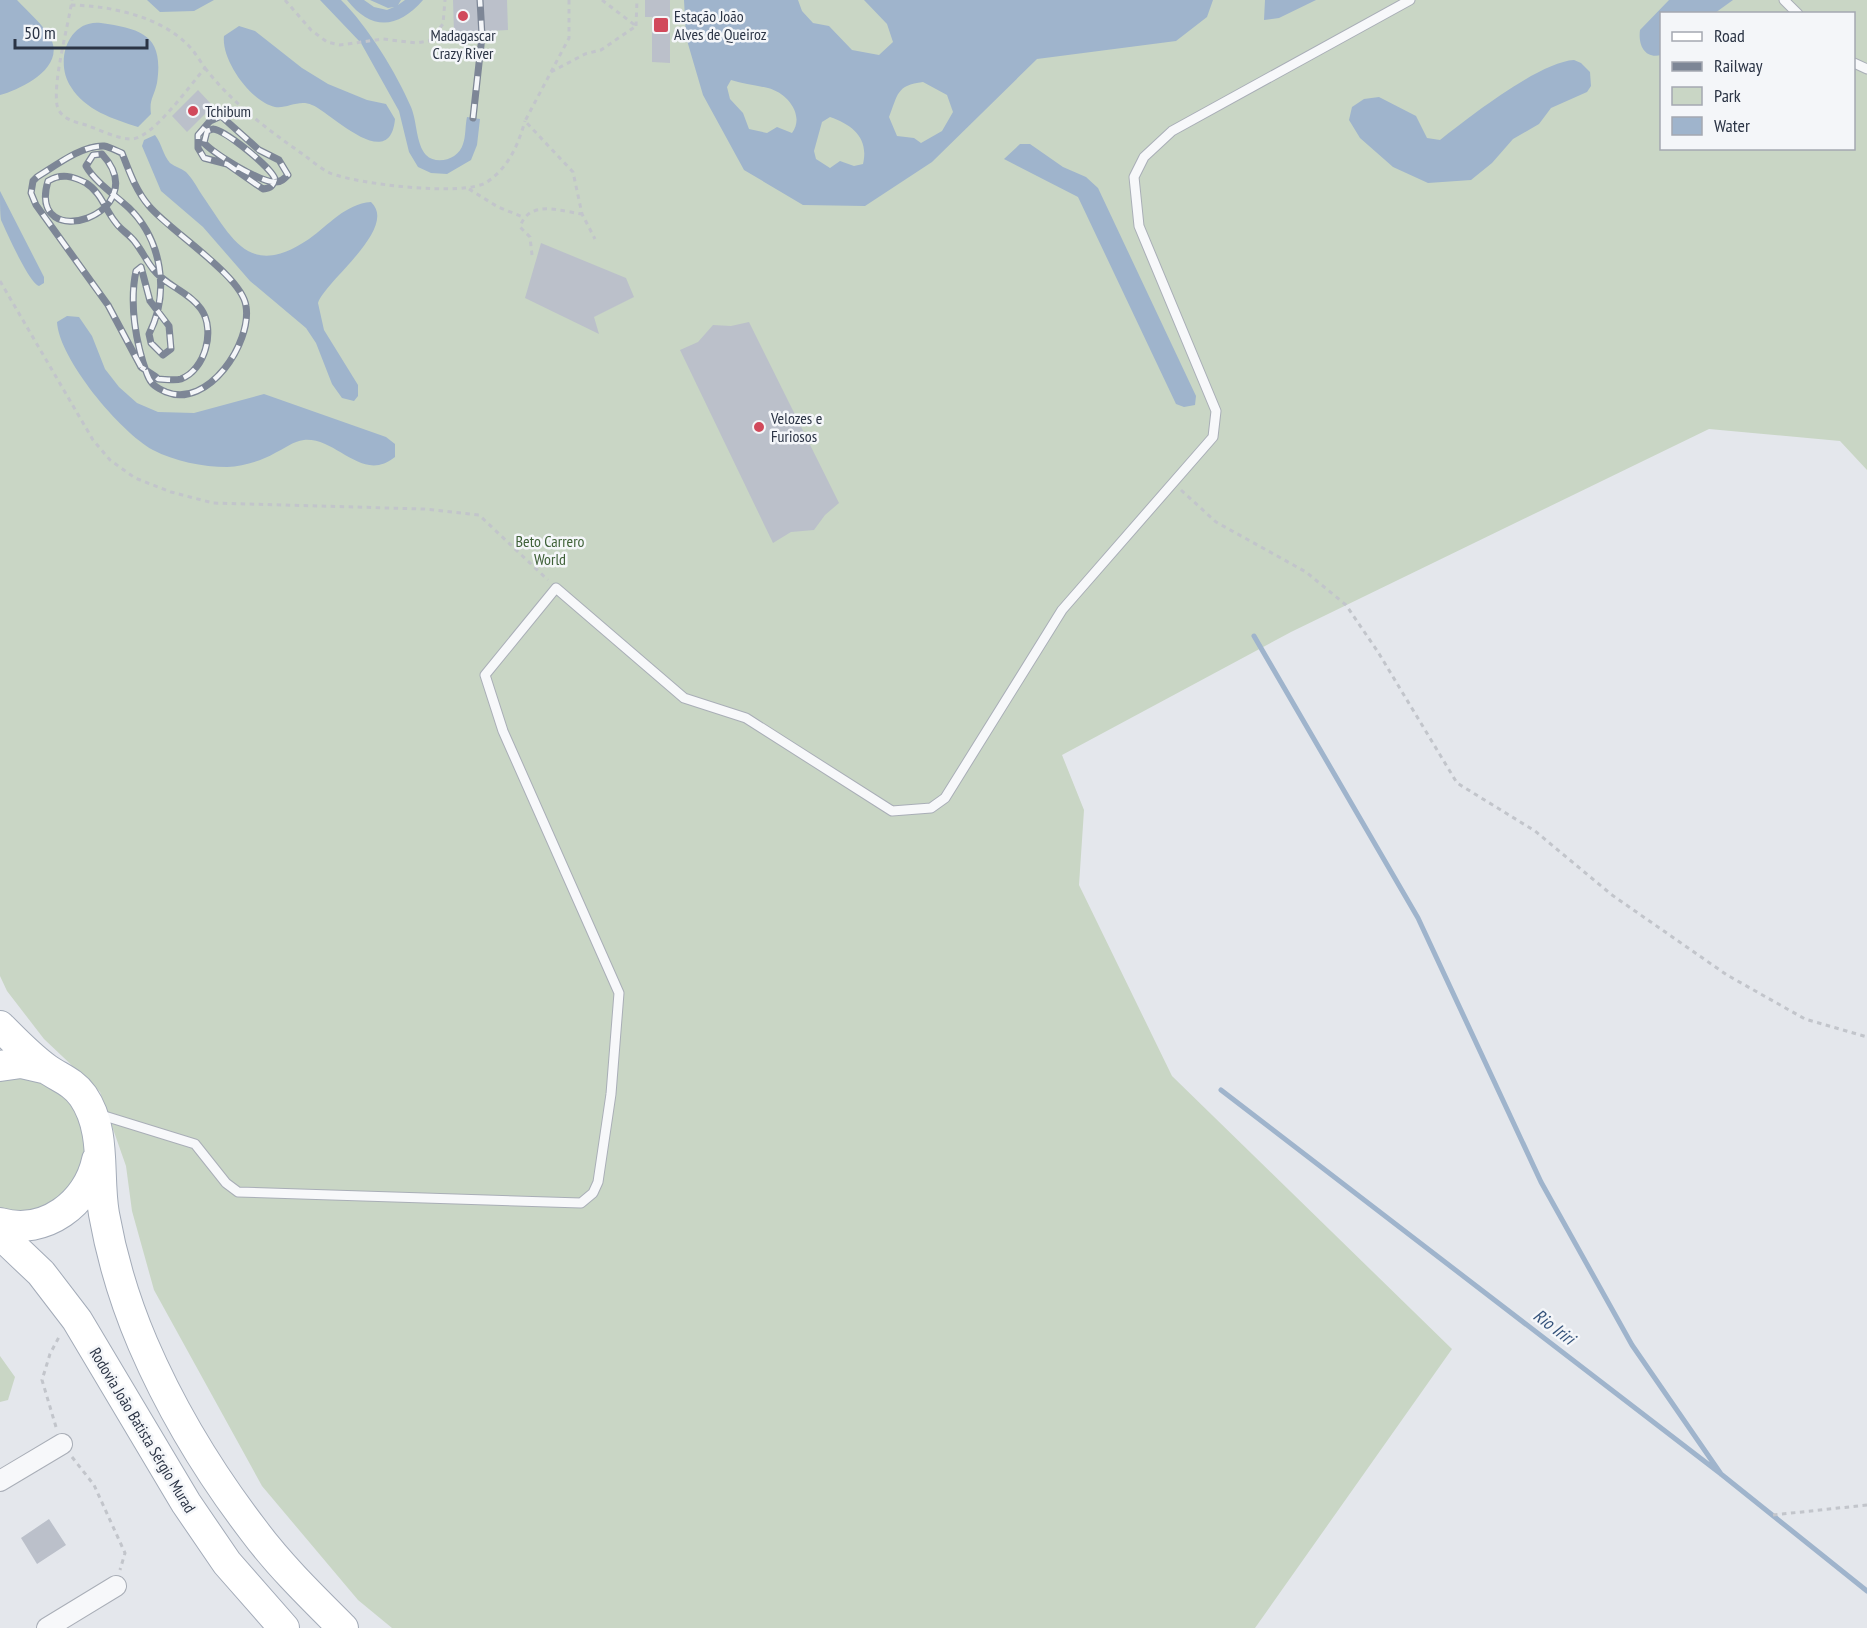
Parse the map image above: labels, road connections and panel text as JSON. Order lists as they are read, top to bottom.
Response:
{
  "streets": {
    "main road": ["Rodovia João Batista Sérgio Murad"]
  },
  "water": ["Rio Iriri"],
  "parks": ["Beto Carrero World"],
  "places": {
    "other": ["Madagascar Crazy River", "Tchibum", "Velozes e Furiosos"],
    "transit": ["Estação João Alves de Queiroz"]
  },
  "legend": [
    "Road",
    "Railway",
    "Park",
    "Water"
  ],
  "scale_bar": "50 m"
}
